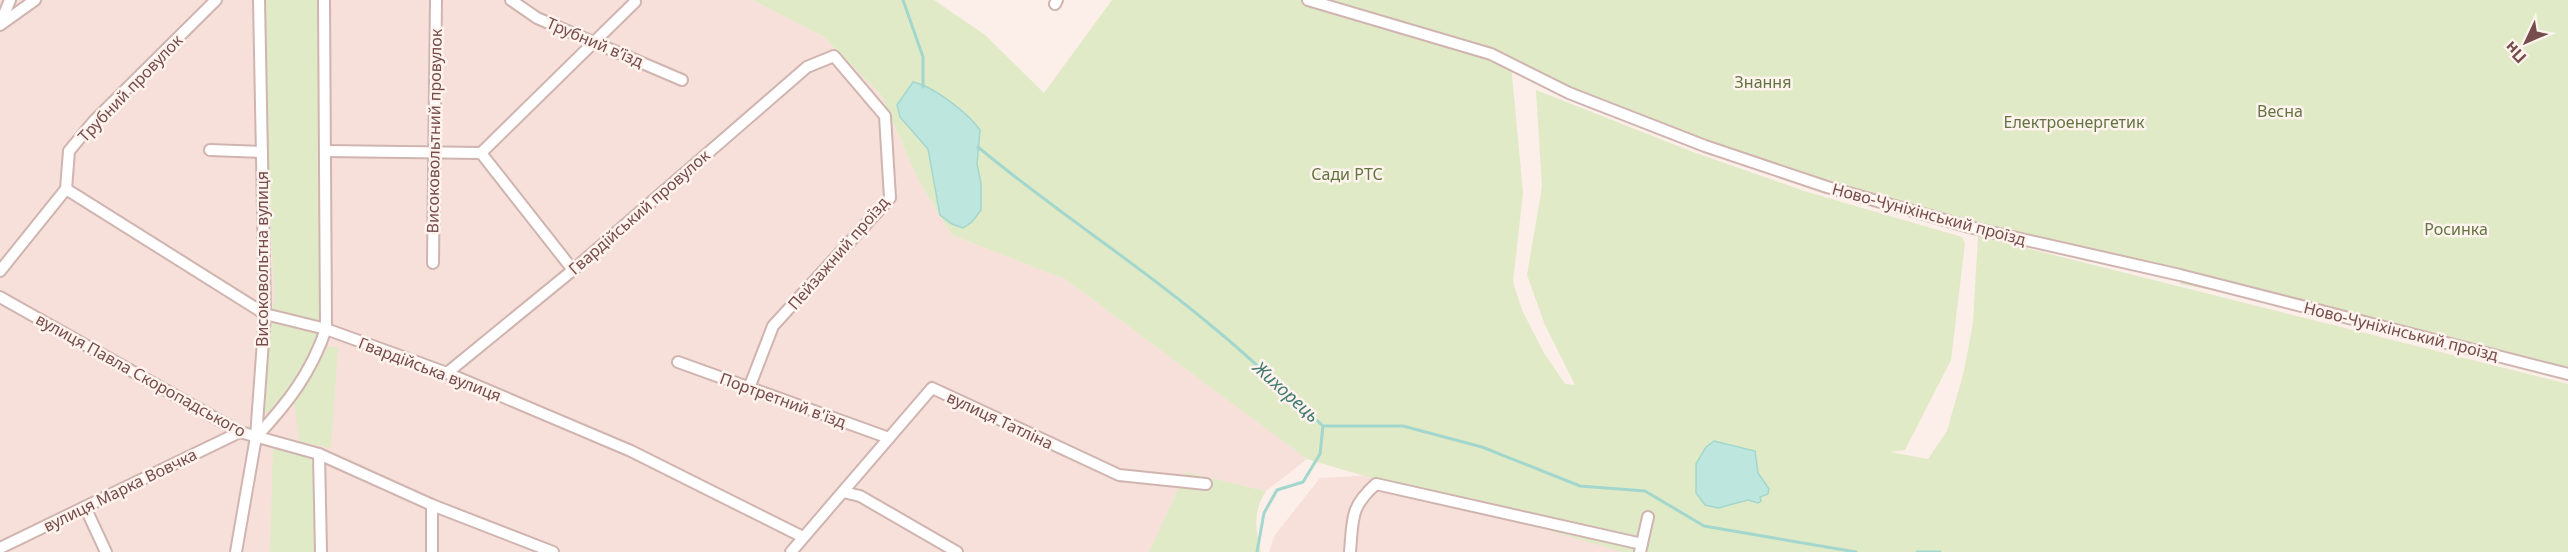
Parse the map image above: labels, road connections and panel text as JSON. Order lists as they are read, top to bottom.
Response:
{
  "streets": {
    "street": [
      "Трубний в’їзд",
      "Трубний провулок",
      "Високовольтний провулок",
      "Гвардійський провулок",
      "Ново-Чуніхінський проїзд",
      "Пейзажний проїзд",
      "Високовольтна вулиця",
      "Гвардійська вулиця",
      "вулиця Павла Скоропадського",
      "Портретний в'їзд",
      "вулиця Татліна",
      "вулиця Марка Вовчка"
    ]
  },
  "crossings": [
    ["Трубний провулок", "Гвардійська вулиця"],
    ["Гвардійський провулок", "Пейзажний проїзд"],
    ["Гвардійський провулок", "Гвардійська вулиця"],
    ["Пейзажний проїзд", "Портретний в'їзд"],
    ["Високовольтна вулиця", "Гвардійська вулиця"],
    ["Високовольтна вулиця", "вулиця Павла Скоропадського"],
    ["Гвардійська вулиця", "вулиця Татліна"],
    ["вулиця Павла Скоропадського", "вулиця Марка Вовчка"],
    ["Портретний в'їзд", "вулиця Татліна"]
  ],
  "water": ["Жихорець"],
  "parks": [
    "Знання",
    "Весна",
    "Електроенергетик",
    "Сади РТС",
    "Росинка"
  ],
  "north": "bottom left"
}
